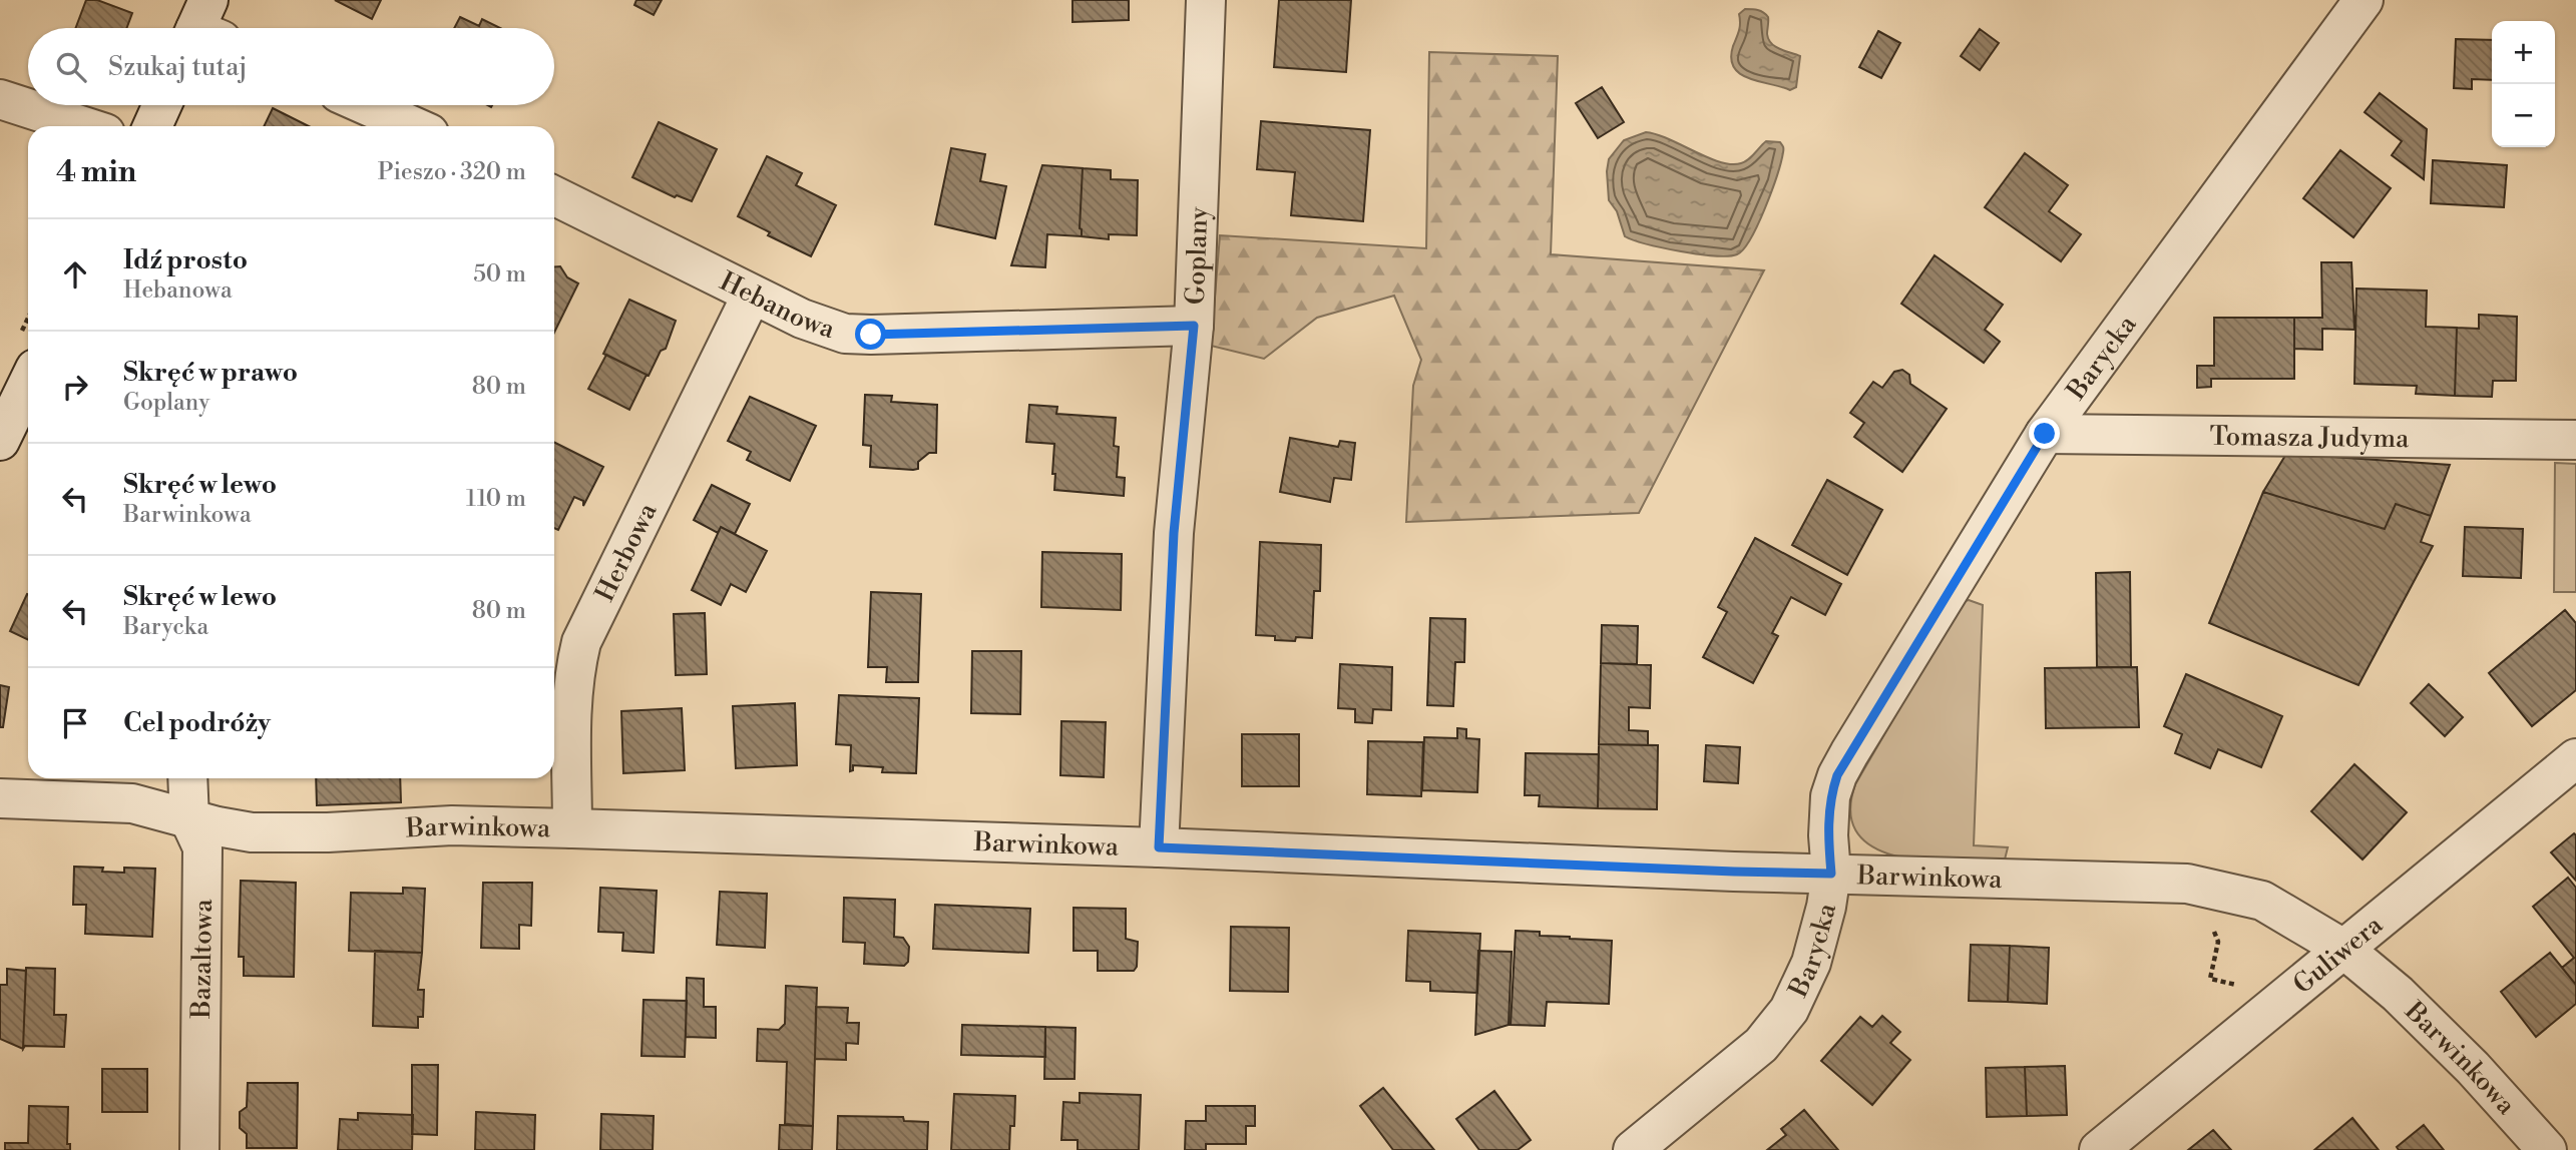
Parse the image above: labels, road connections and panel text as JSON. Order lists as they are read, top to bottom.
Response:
{
  "streets": {
    "street": [
      "Goplany",
      "Hebanowa",
      "Barycka",
      "Tomasza Judyma",
      "Herbowa",
      "Barwinkowa",
      "Guliwera",
      "Bazaltowa"
    ]
  },
  "crossings": [
    ["Goplany", "Hebanowa"],
    ["Goplany", "Barwinkowa"],
    ["Hebanowa", "Herbowa"],
    ["Barycka", "Tomasza Judyma"],
    ["Barycka", "Barwinkowa"],
    ["Herbowa", "Barwinkowa"],
    ["Barwinkowa", "Guliwera"],
    ["Barwinkowa", "Bazaltowa"]
  ],
  "page": {
    "map_buttons": ["+", "−"],
    "search": "Szukaj tutaj",
    "heading": ["4 min", "Pieszo · 320 m"],
    "list": [
      ["Idź prosto", "Hebanowa", "50 m"],
      ["Skręć w prawo", "Goplany", "80 m"],
      ["Skręć w lewo", "Barwinkowa", "110 m"],
      ["Skręć w lewo", "Barycka", "80 m"],
      "Cel podróży"
    ]
  }
}
